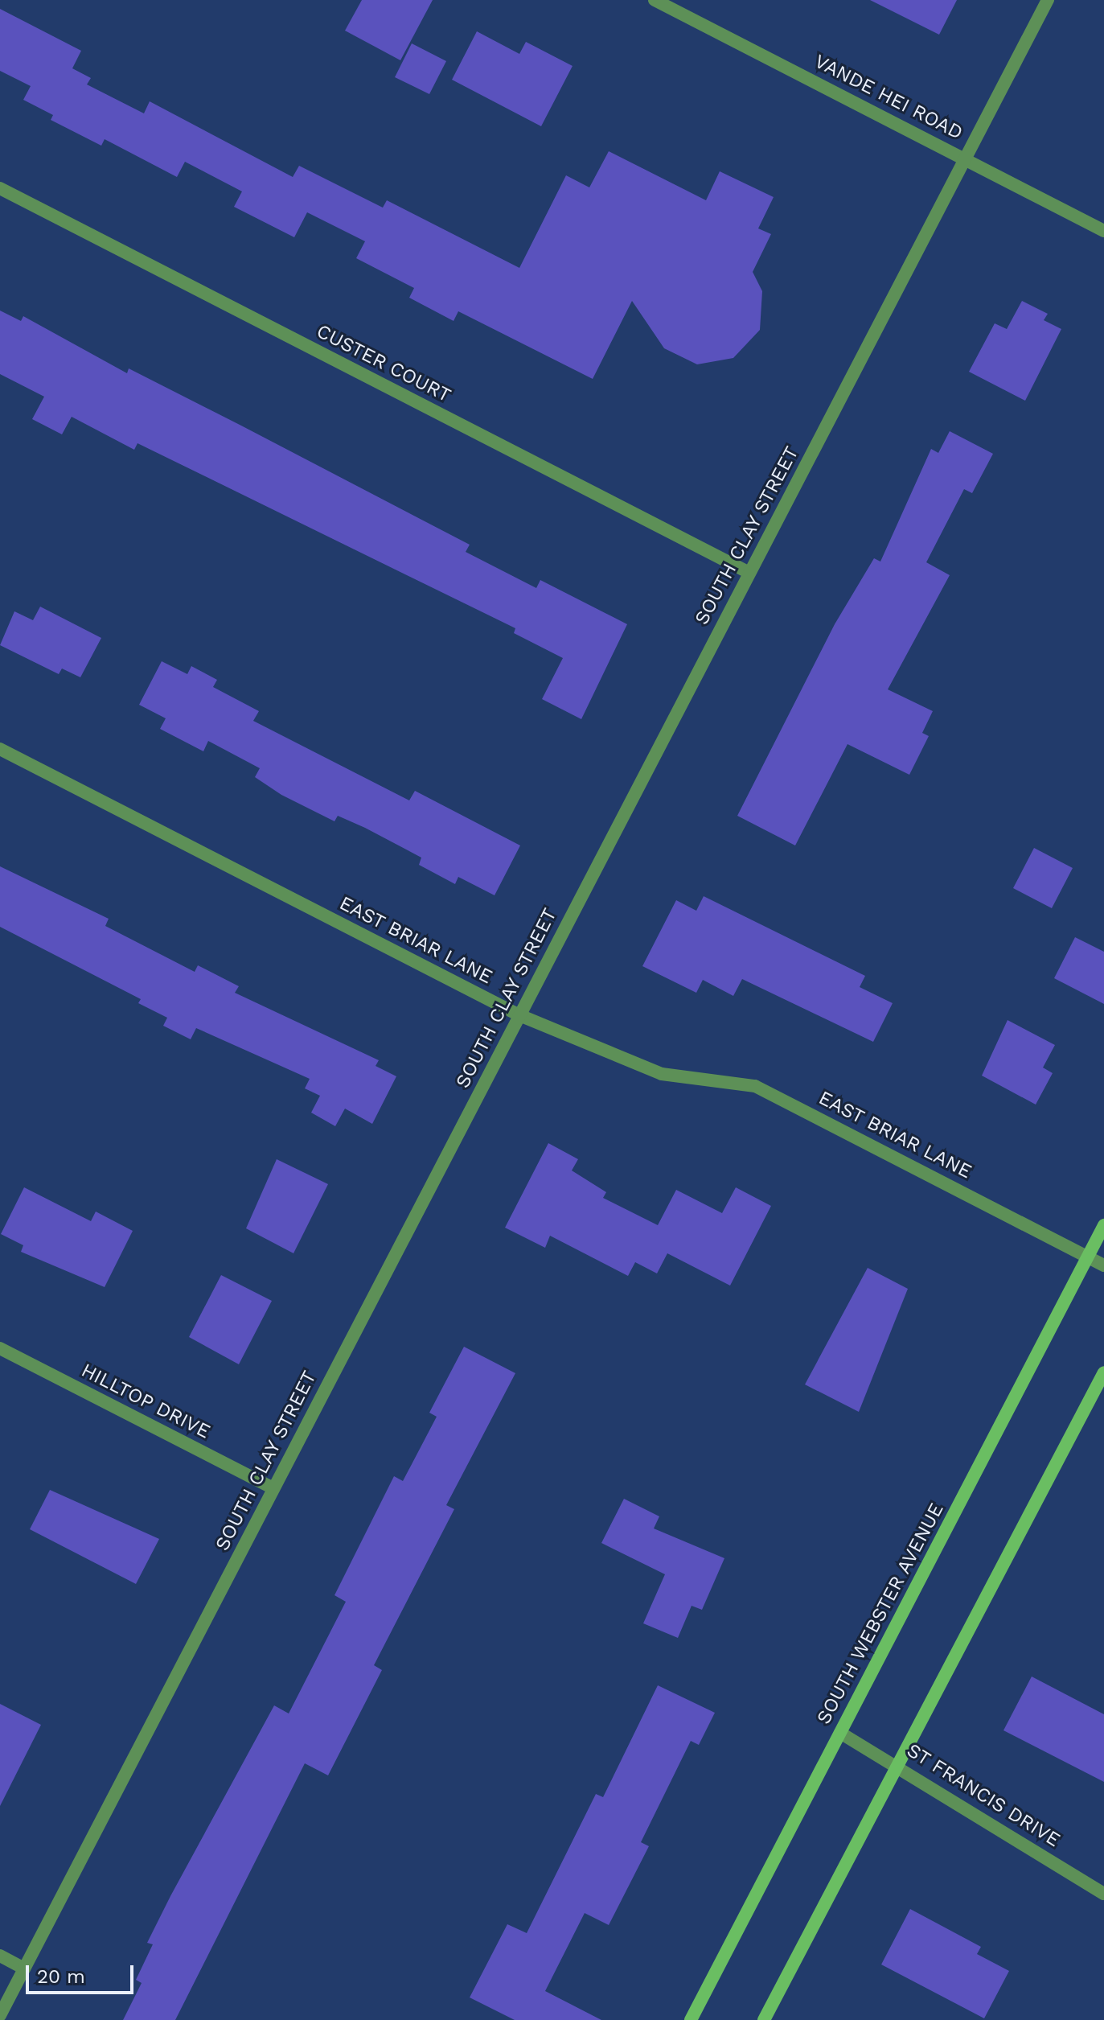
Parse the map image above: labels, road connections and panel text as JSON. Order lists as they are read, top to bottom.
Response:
{
  "streets": {
    "main road": ["SOUTH WEBSTER AVENUE"],
    "street": [
      "VANDE HEI ROAD",
      "CUSTER COURT",
      "SOUTH CLAY STREET",
      "EAST BRIAR LANE",
      "HILLTOP DRIVE",
      "ST FRANCIS DRIVE"
    ]
  },
  "crossings": [
    ["VANDE HEI ROAD", "SOUTH CLAY STREET"],
    ["CUSTER COURT", "SOUTH CLAY STREET"],
    ["SOUTH CLAY STREET", "EAST BRIAR LANE"],
    ["SOUTH CLAY STREET", "HILLTOP DRIVE"],
    ["EAST BRIAR LANE", "SOUTH WEBSTER AVENUE"],
    ["SOUTH WEBSTER AVENUE", "ST FRANCIS DRIVE"]
  ],
  "scale_bar": "20 m"
}
